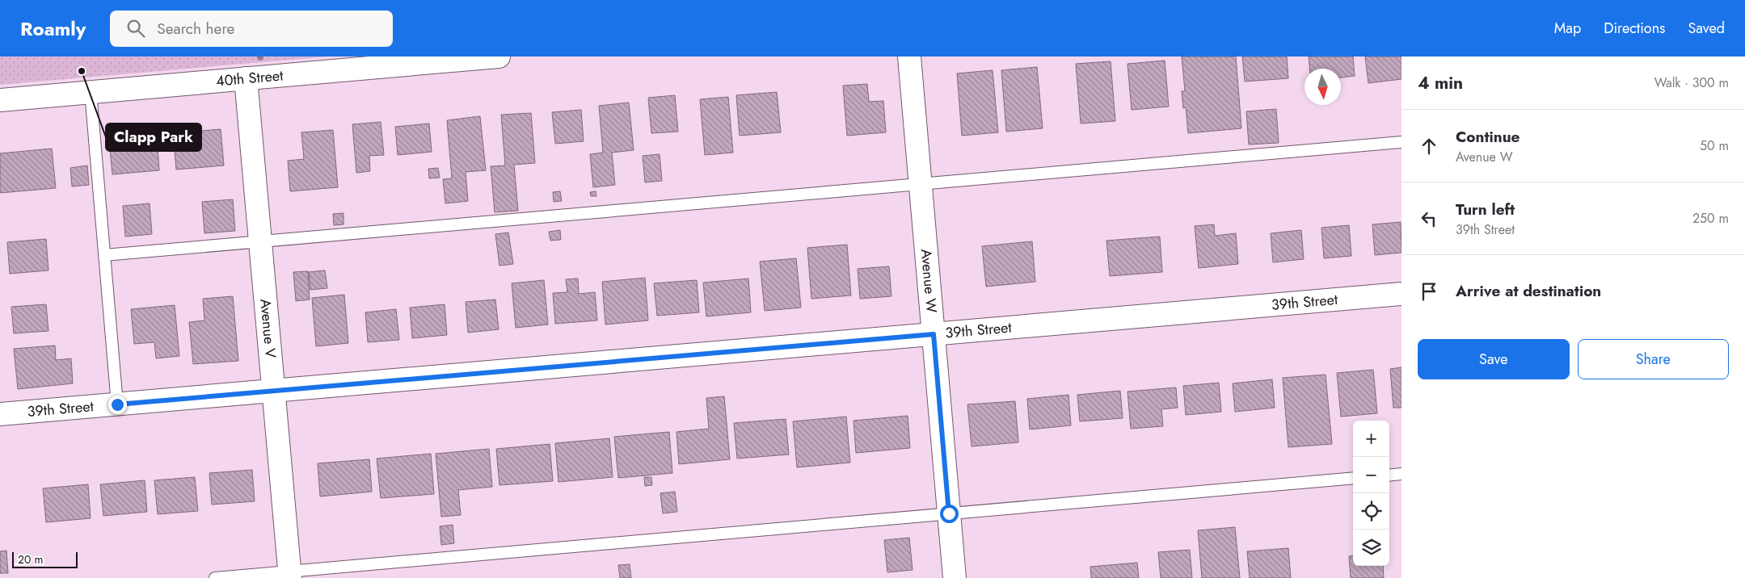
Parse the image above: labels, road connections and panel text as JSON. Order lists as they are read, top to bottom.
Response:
{
  "streets": {
    "street": [
      "40th Street",
      "Avenue W",
      "39th Street",
      "Avenue V"
    ]
  },
  "crossings": [
    ["40th Street", "Avenue V"],
    ["Avenue W", "39th Street"],
    ["39th Street", "Avenue V"]
  ],
  "places": ["Clapp Park"],
  "scale_bar": "20 m",
  "north": "bottom",
  "page": {
    "header": "Roamly",
    "search": "Search here",
    "nav": ["Map", "Directions", "Saved"],
    "heading": ["4 min", "Walk · 300 m"],
    "list": [
      ["Continue", "Avenue W", "50 m"],
      ["Turn left", "39th Street", "250 m"],
      "Arrive at destination"
    ],
    "buttons": ["Save", "Share"],
    "map_buttons": ["+", "−"],
    "scale": "20 m"
  }
}
